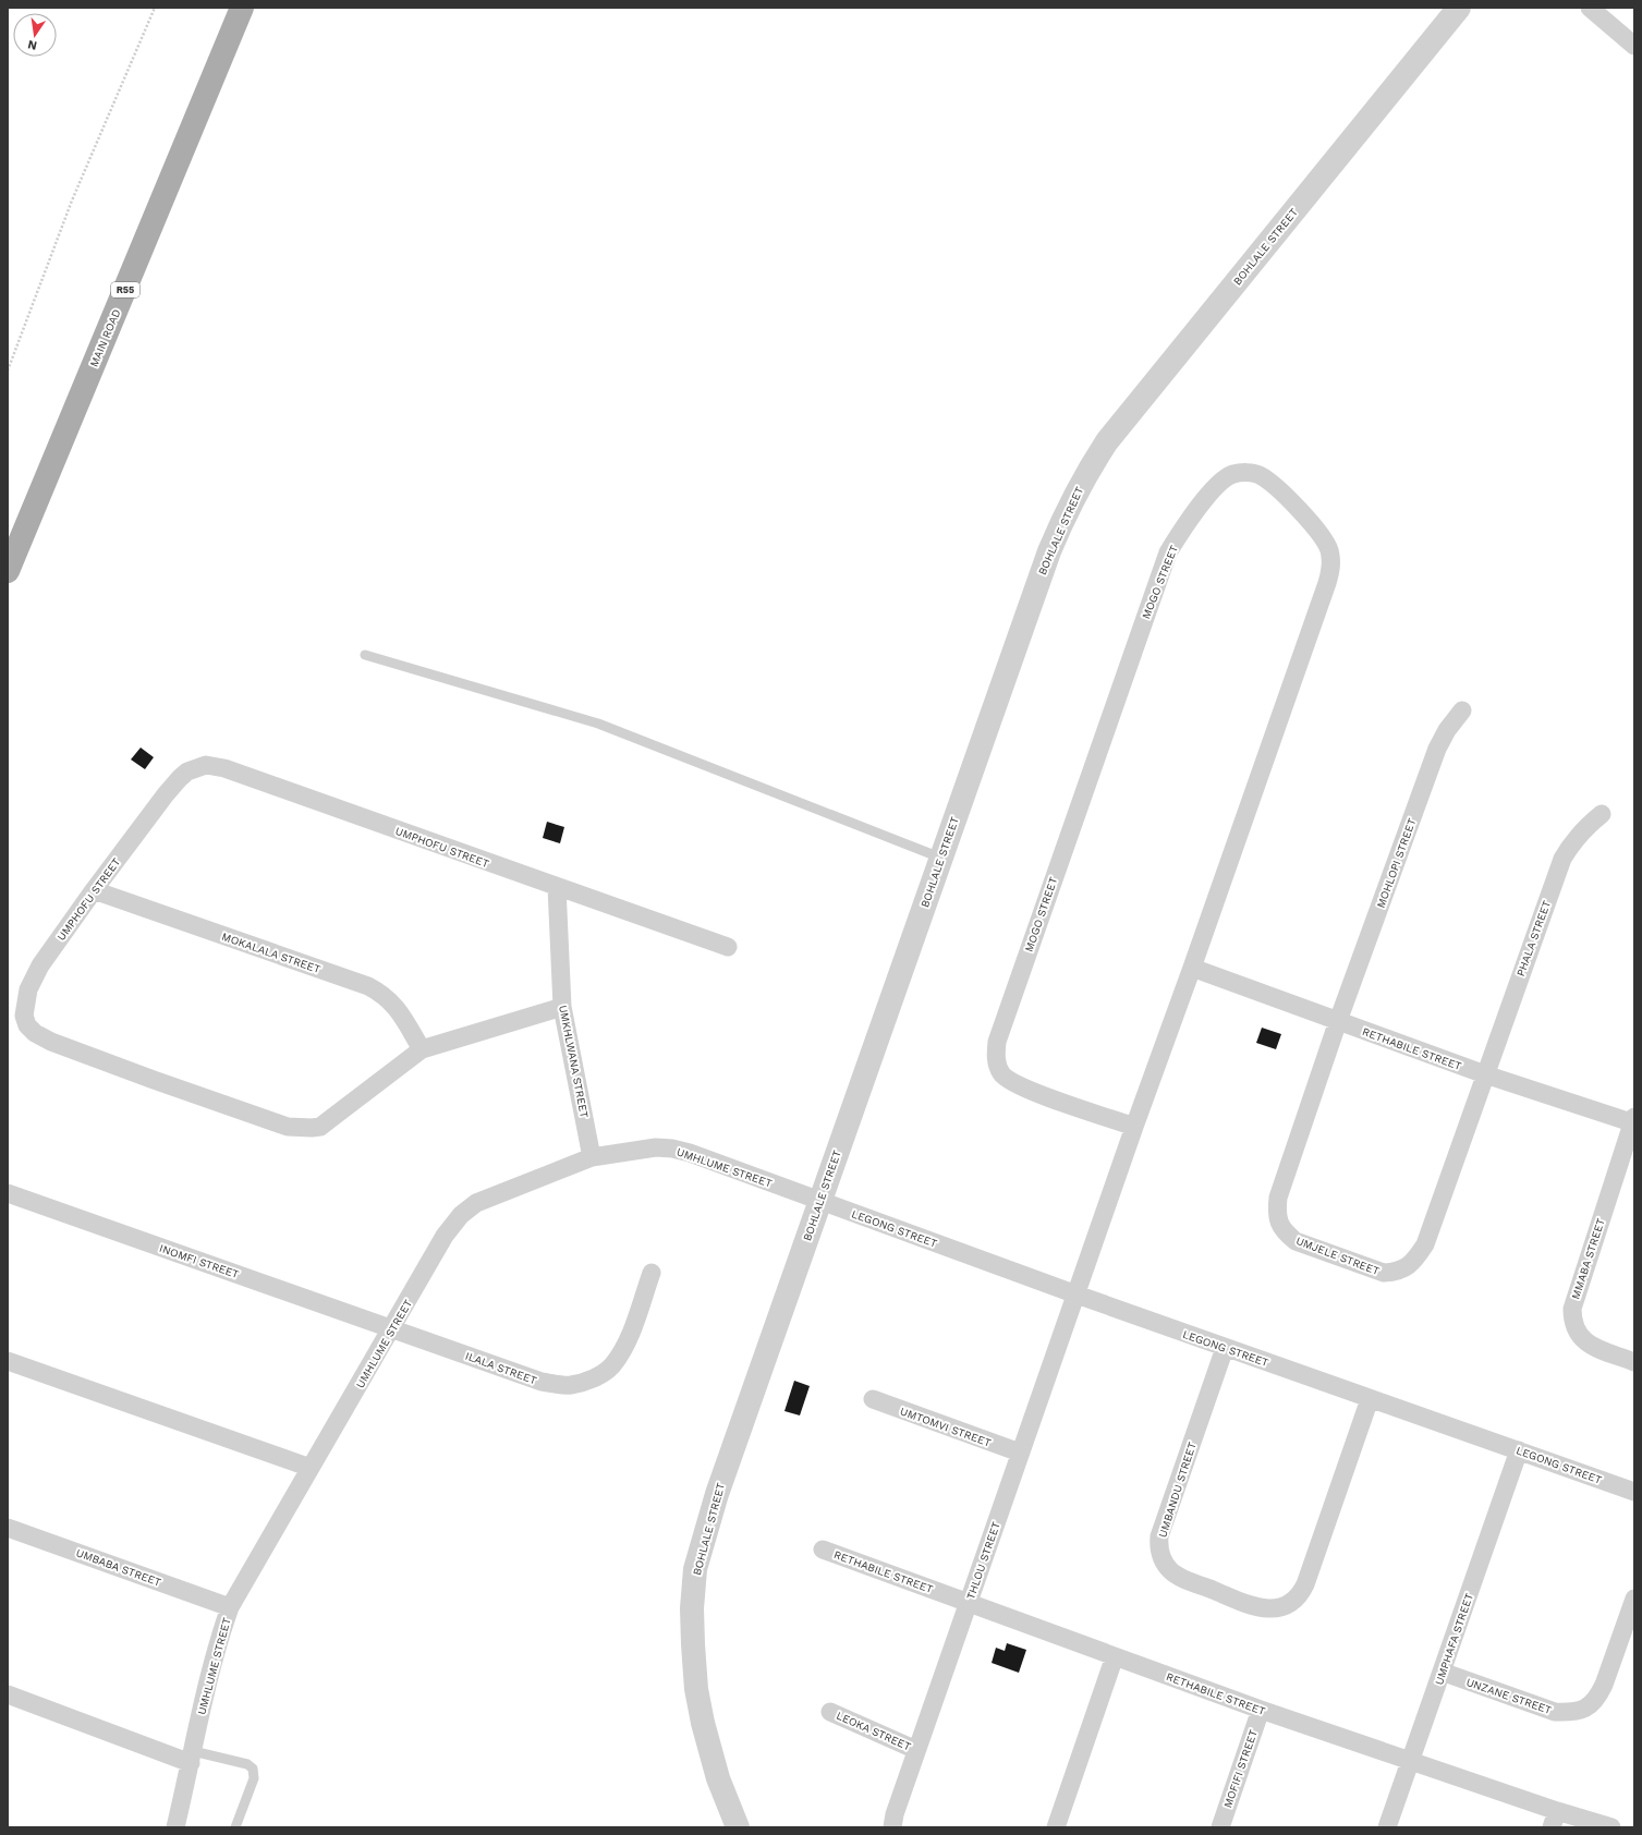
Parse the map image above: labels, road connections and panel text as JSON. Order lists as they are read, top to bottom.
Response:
{
  "streets": {
    "main road": ["R55", "MAIN ROAD"],
    "street": [
      "BOHLALE STREET",
      "MOGO STREET",
      "UMPHOFU STREET",
      "MOHLOPI STREET",
      "PHALA STREET",
      "MOKALALA STREET",
      "RETHABILE STREET",
      "UMKHLWANA STREET",
      "UMHLUME STREET",
      "LEGONG STREET",
      "UMJELE STREET",
      "MMABA STREET",
      "INOMFI STREET",
      "ILALA STREET",
      "UMTOMVI STREET",
      "UMBANDU STREET",
      "THLOU STREET",
      "UMBABA STREET",
      "UMPHAFA STREET",
      "UNZANE STREET",
      "LEOKA STREET",
      "MOFIFI STREET"
    ]
  },
  "crossings": [
    ["BOHLALE STREET", "UMHLUME STREET"],
    ["BOHLALE STREET", "LEGONG STREET"],
    ["MOGO STREET", "RETHABILE STREET"],
    ["MOGO STREET", "LEGONG STREET"],
    ["MOGO STREET", "THLOU STREET"],
    ["UMPHOFU STREET", "MOKALALA STREET"],
    ["UMPHOFU STREET", "UMKHLWANA STREET"],
    ["MOHLOPI STREET", "RETHABILE STREET"],
    ["MOHLOPI STREET", "UMJELE STREET"],
    ["PHALA STREET", "RETHABILE STREET"],
    ["PHALA STREET", "UMJELE STREET"],
    ["RETHABILE STREET", "UMJELE STREET"],
    ["RETHABILE STREET", "MMABA STREET"],
    ["RETHABILE STREET", "THLOU STREET"],
    ["RETHABILE STREET", "UMPHAFA STREET"],
    ["RETHABILE STREET", "MOFIFI STREET"],
    ["UMKHLWANA STREET", "UMHLUME STREET"],
    ["UMHLUME STREET", "LEGONG STREET"],
    ["UMHLUME STREET", "INOMFI STREET"],
    ["UMHLUME STREET", "ILALA STREET"],
    ["UMHLUME STREET", "UMBABA STREET"],
    ["LEGONG STREET", "UMBANDU STREET"],
    ["LEGONG STREET", "THLOU STREET"],
    ["LEGONG STREET", "UMPHAFA STREET"],
    ["INOMFI STREET", "ILALA STREET"],
    ["UMTOMVI STREET", "THLOU STREET"],
    ["THLOU STREET", "LEOKA STREET"],
    ["UMPHAFA STREET", "UNZANE STREET"]
  ],
  "north": "bottom"
}
